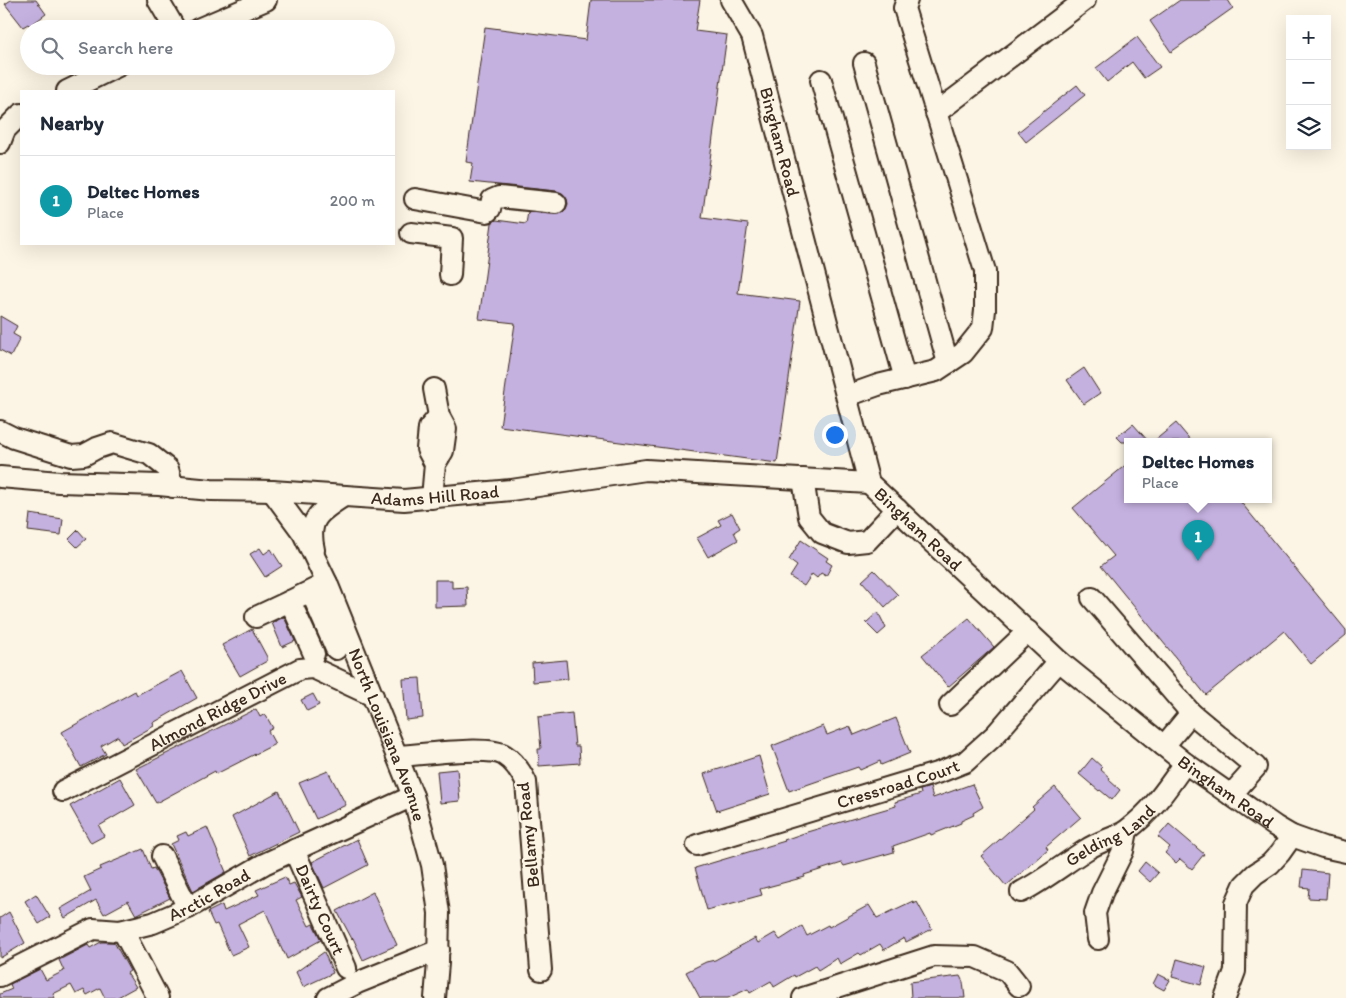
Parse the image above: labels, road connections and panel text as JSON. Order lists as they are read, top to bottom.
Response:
{
  "streets": {
    "street": [
      "Bingham Road",
      "Adams Hill Road",
      "Almond Ridge Drive",
      "North Louisiana Avenue",
      "Cressroad Court",
      "Gelding Land",
      "Bellamy Road",
      "Arctic Road",
      "Dairty Court"
    ]
  },
  "crossings": [
    ["Bingham Road", "Adams Hill Road"],
    ["Bingham Road", "Cressroad Court"],
    ["Bingham Road", "Gelding Land"],
    ["Adams Hill Road", "North Louisiana Avenue"],
    ["Almond Ridge Drive", "North Louisiana Avenue"],
    ["North Louisiana Avenue", "Bellamy Road"],
    ["North Louisiana Avenue", "Arctic Road"],
    ["Arctic Road", "Dairty Court"]
  ],
  "page": {
    "map_buttons": ["+", "−"],
    "search": "Search here",
    "heading": "Nearby",
    "list": [
      {
        "mark": "1",
        "name": "Deltec Homes",
        "note": "Place",
        "value": "200 m"
      }
    ],
    "popup": ["Deltec Homes", "Place"],
    "pins": "1"
  }
}
